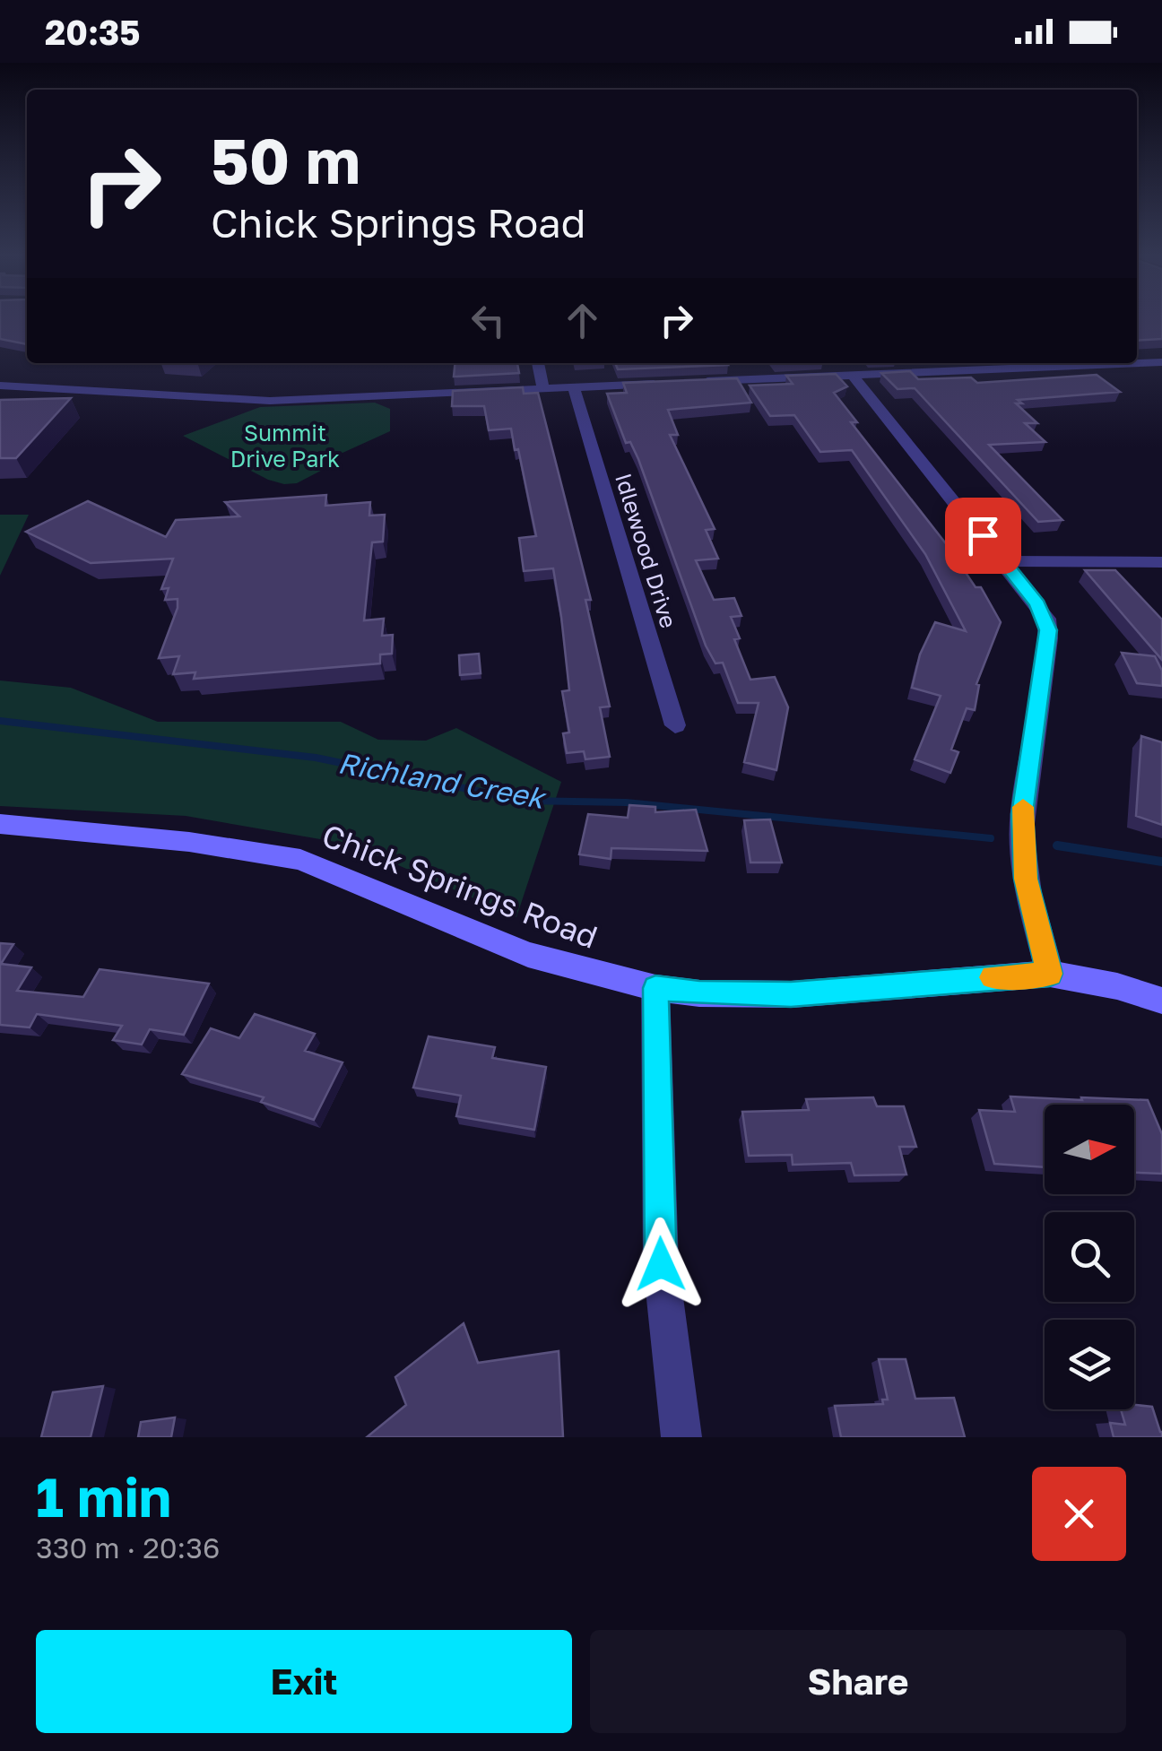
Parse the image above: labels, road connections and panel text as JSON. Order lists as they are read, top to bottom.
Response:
{
  "streets": {
    "street": ["Idlewood Drive", "Chick Springs Road"]
  },
  "water": ["Richland Creek"],
  "parks": ["Summit Drive Park"],
  "north": "right",
  "page": {
    "status": "20:35",
    "turn": ["50 m", "Chick Springs Road"],
    "heading": ["1 min", "330 m · 20:36"],
    "buttons": ["Exit", "Share"]
  }
}
